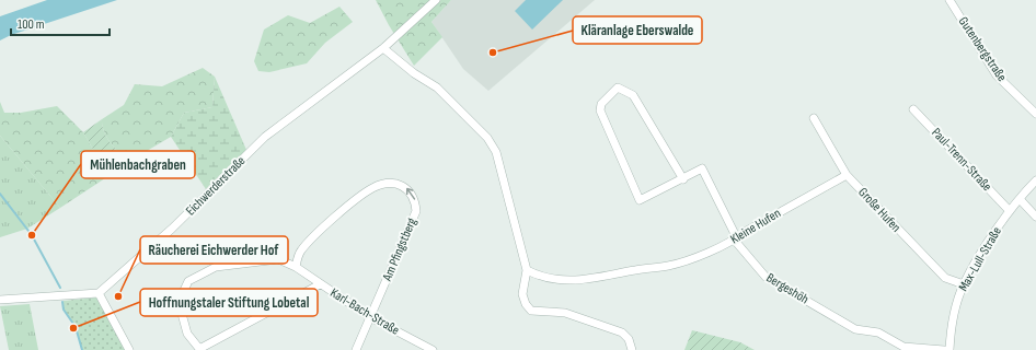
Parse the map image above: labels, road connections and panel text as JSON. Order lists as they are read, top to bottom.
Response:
{
  "streets": {
    "street": [
      "Gutenbergstraße",
      "Paul-Trenn-Straße",
      "Eichwerderstraße",
      "Große Hufen",
      "Kleine Hufen",
      "Am Pfingstberg",
      "Max-Lull-Straße",
      "Bergeshöh",
      "Karl-Bach-Straße"
    ]
  },
  "crossings": [
    ["Paul-Trenn-Straße", "Max-Lull-Straße"],
    ["Große Hufen", "Kleine Hufen"],
    ["Große Hufen", "Max-Lull-Straße"],
    ["Kleine Hufen", "Bergeshöh"],
    ["Am Pfingstberg", "Karl-Bach-Straße"]
  ],
  "places": [
    "Kläranlage Eberswalde",
    "Mühlenbachgraben",
    "Räucherei Eichwerder Hof",
    "Hoffnungstaler Stiftung Lobetal"
  ],
  "scale_bar": "100 m"
}
